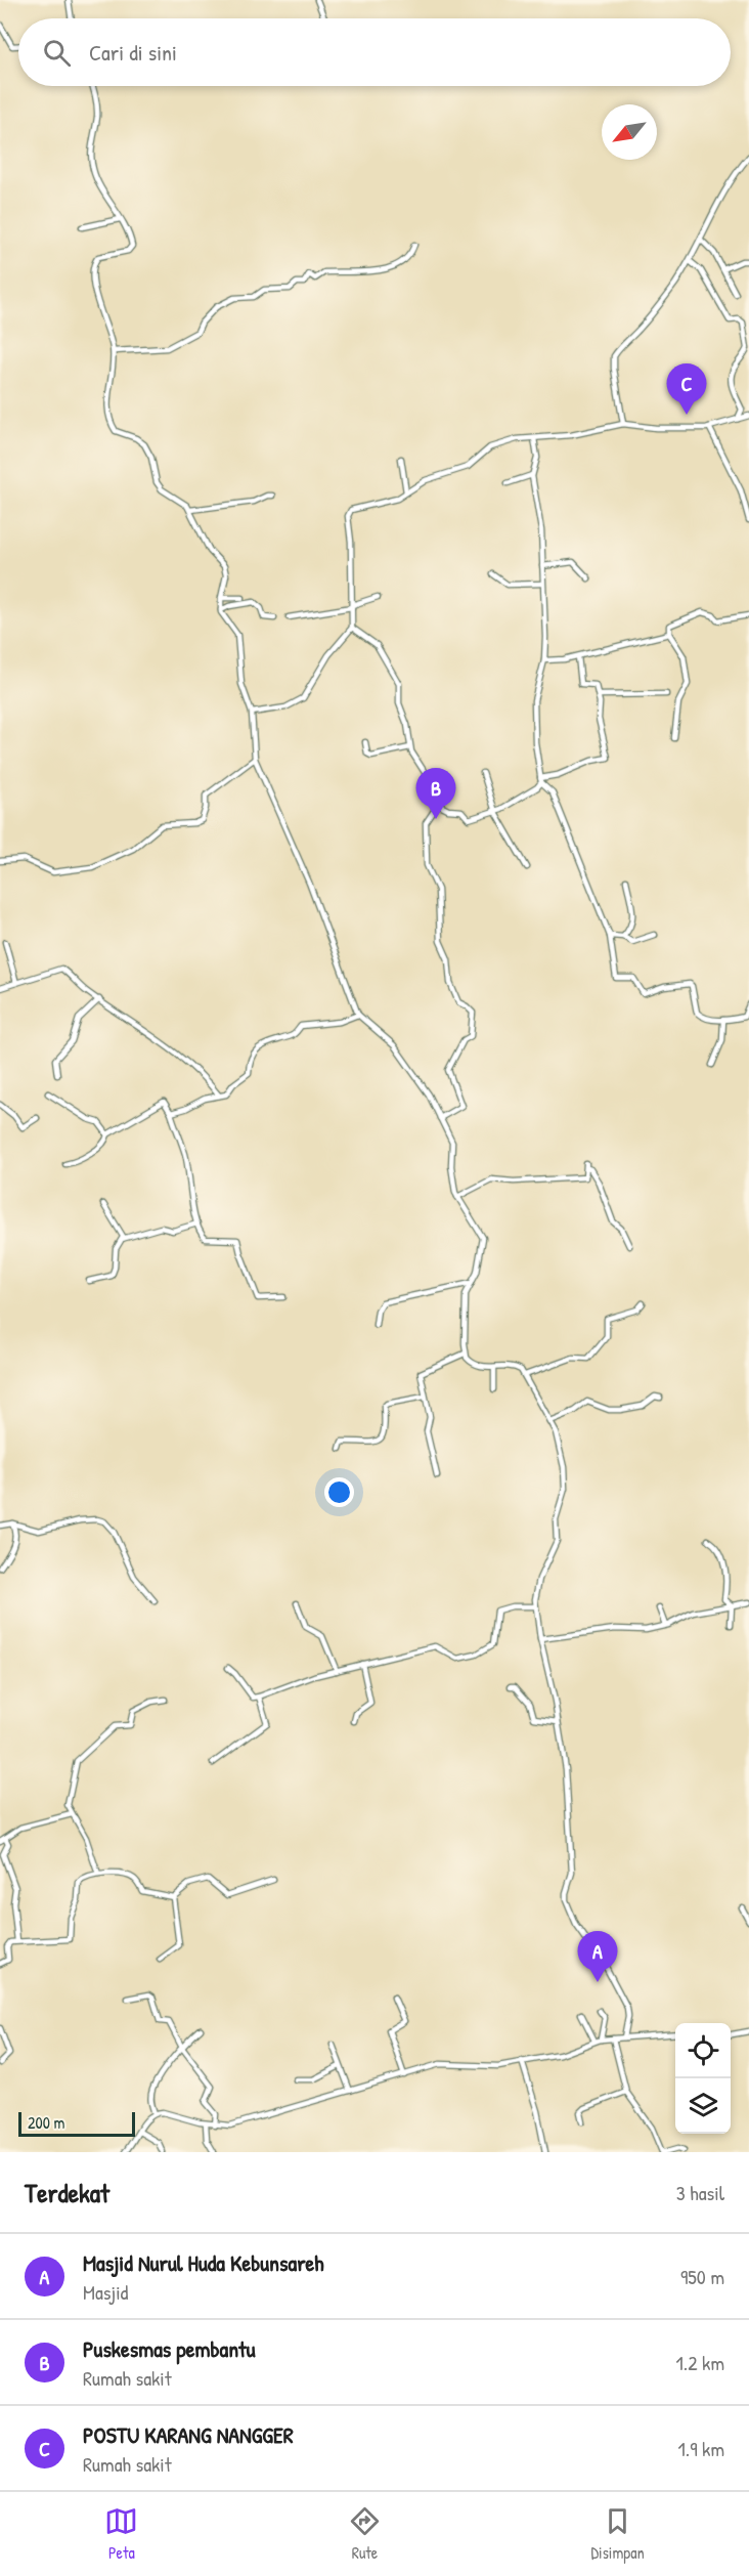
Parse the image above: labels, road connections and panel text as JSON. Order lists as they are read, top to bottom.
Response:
{
  "scale_bar": "200 m",
  "north": "bottom left",
  "page": {
    "search": "Cari di sini",
    "pins": ["C", "B", "A"],
    "scale": "200 m",
    "heading": ["Terdekat", "3 hasil"],
    "list": [
      {
        "mark": "A",
        "name": "Masjid Nurul Huda Kebunsareh",
        "note": "Masjid",
        "value": "950 m"
      },
      {
        "mark": "B",
        "name": "Puskesmas pembantu",
        "note": "Rumah sakit",
        "value": "1.2 km"
      },
      {
        "mark": "C",
        "name": "POSTU KARANG NANGGER",
        "note": "Rumah sakit",
        "value": "1.9 km"
      }
    ],
    "nav": ["Peta", "Rute", "Disimpan"]
  }
}
